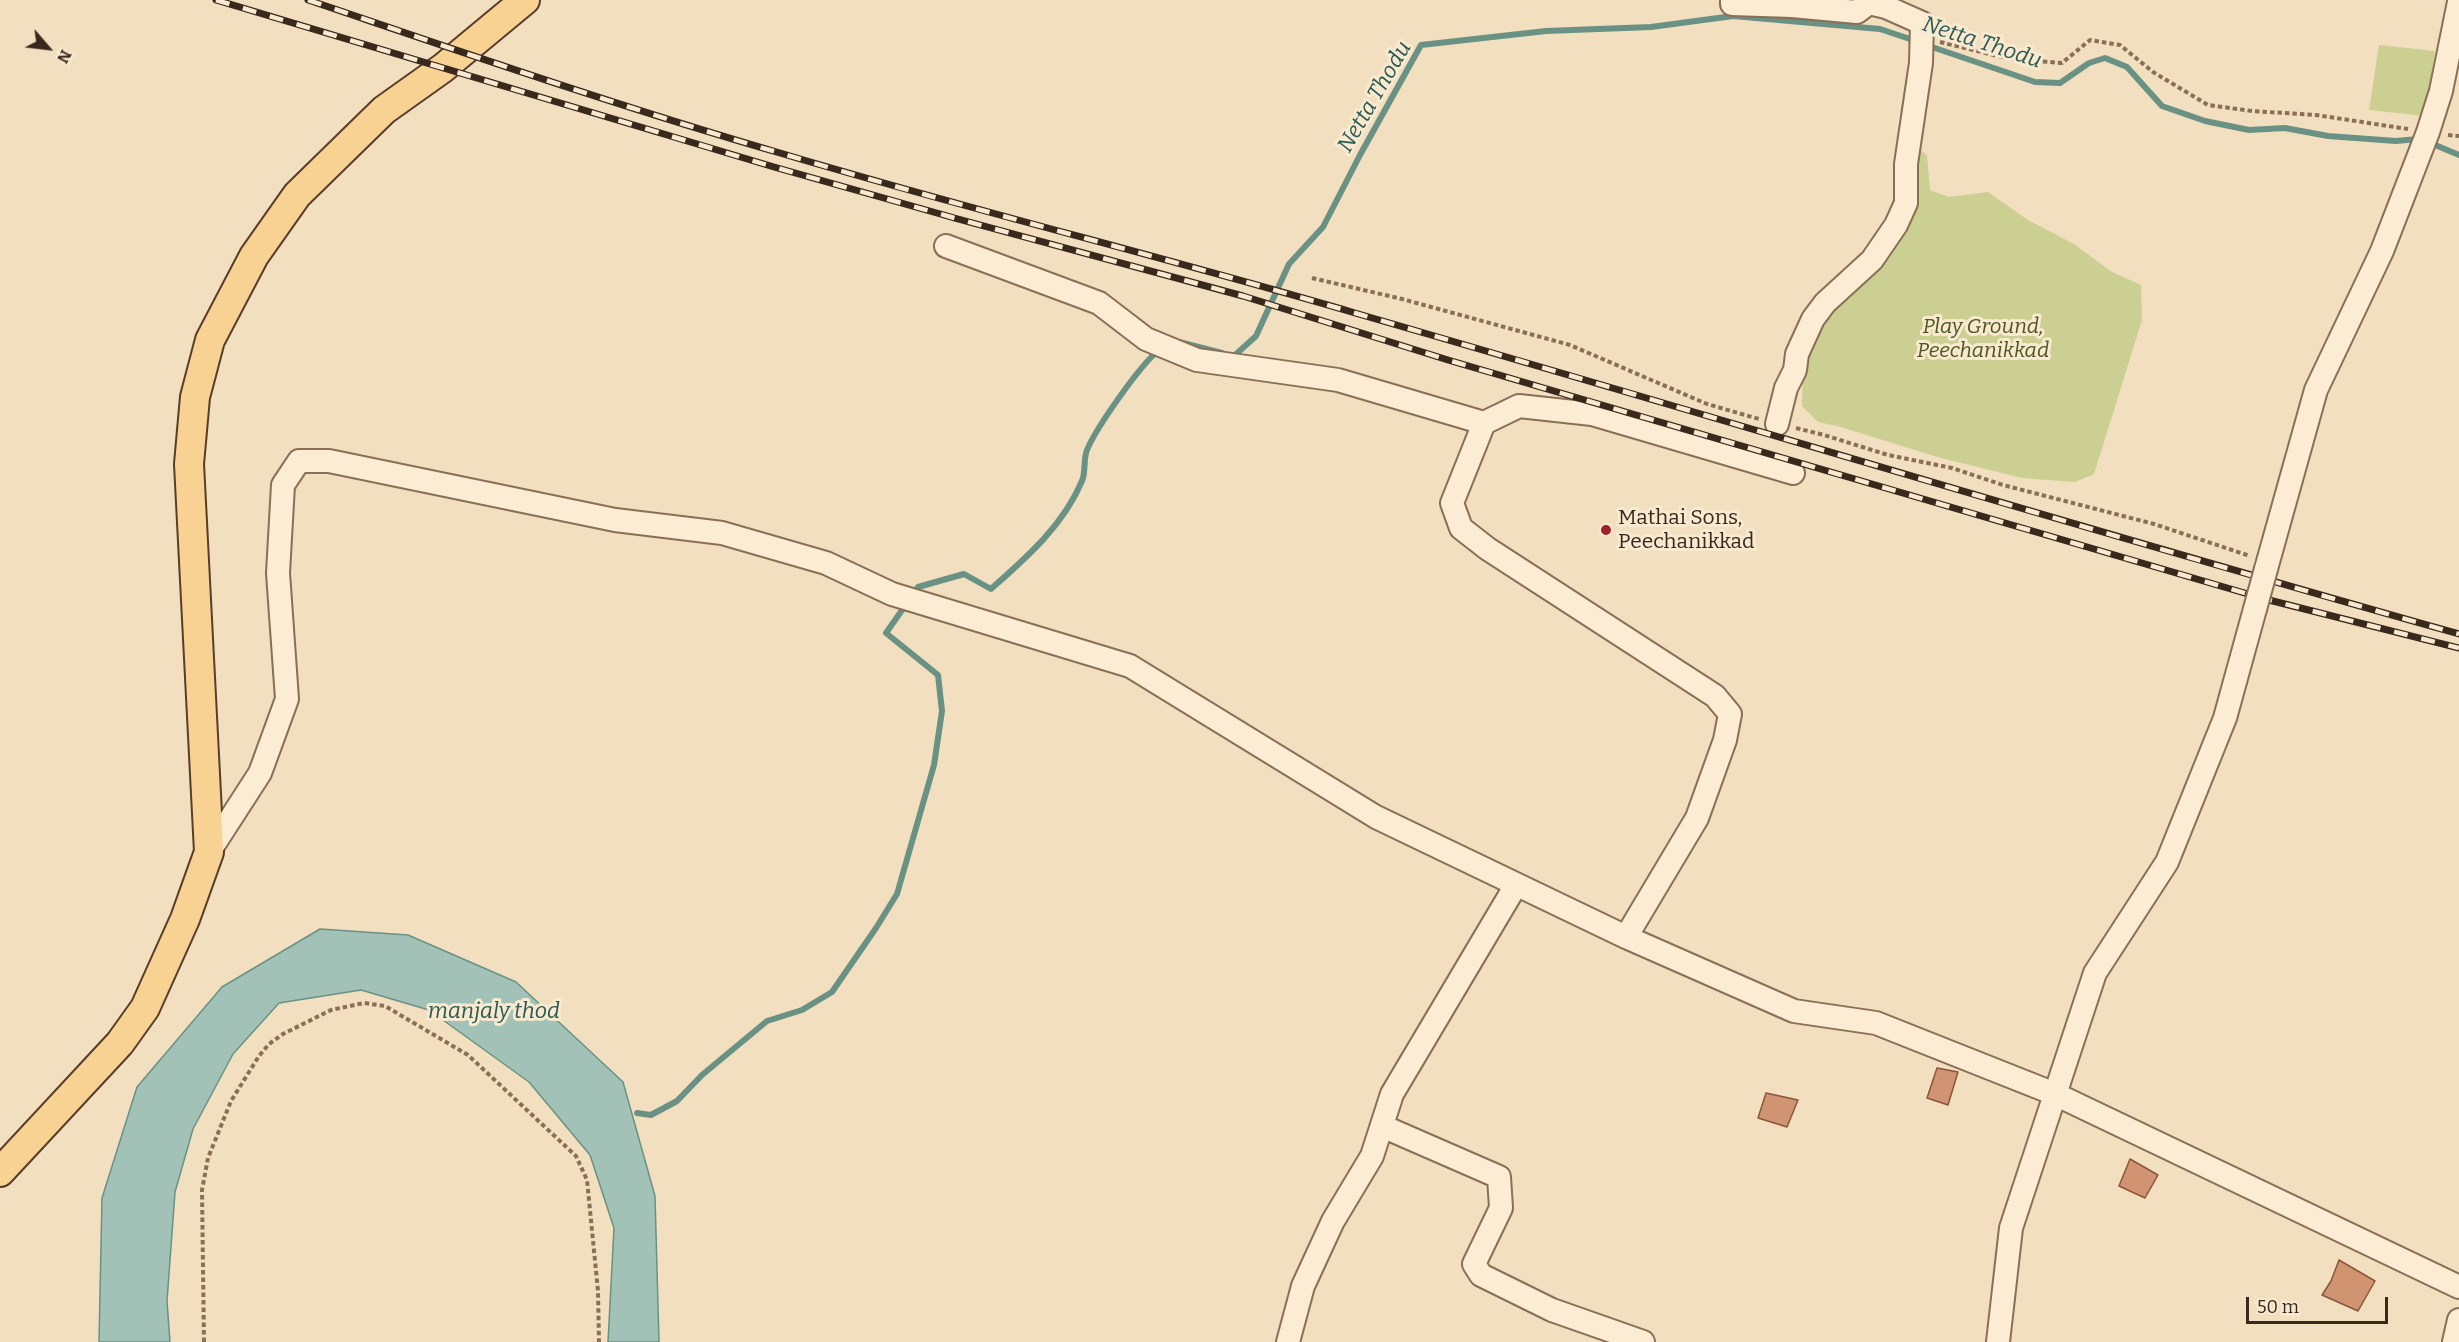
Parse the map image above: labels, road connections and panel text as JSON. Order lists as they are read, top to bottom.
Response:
{
  "water": ["Netta Thodu", "manjaly thod"],
  "parks": ["Play Ground, Peechanikkad"],
  "places": ["Mathai Sons, Peechanikkad"],
  "scale_bar": "50 m",
  "north": "bottom right"
}
